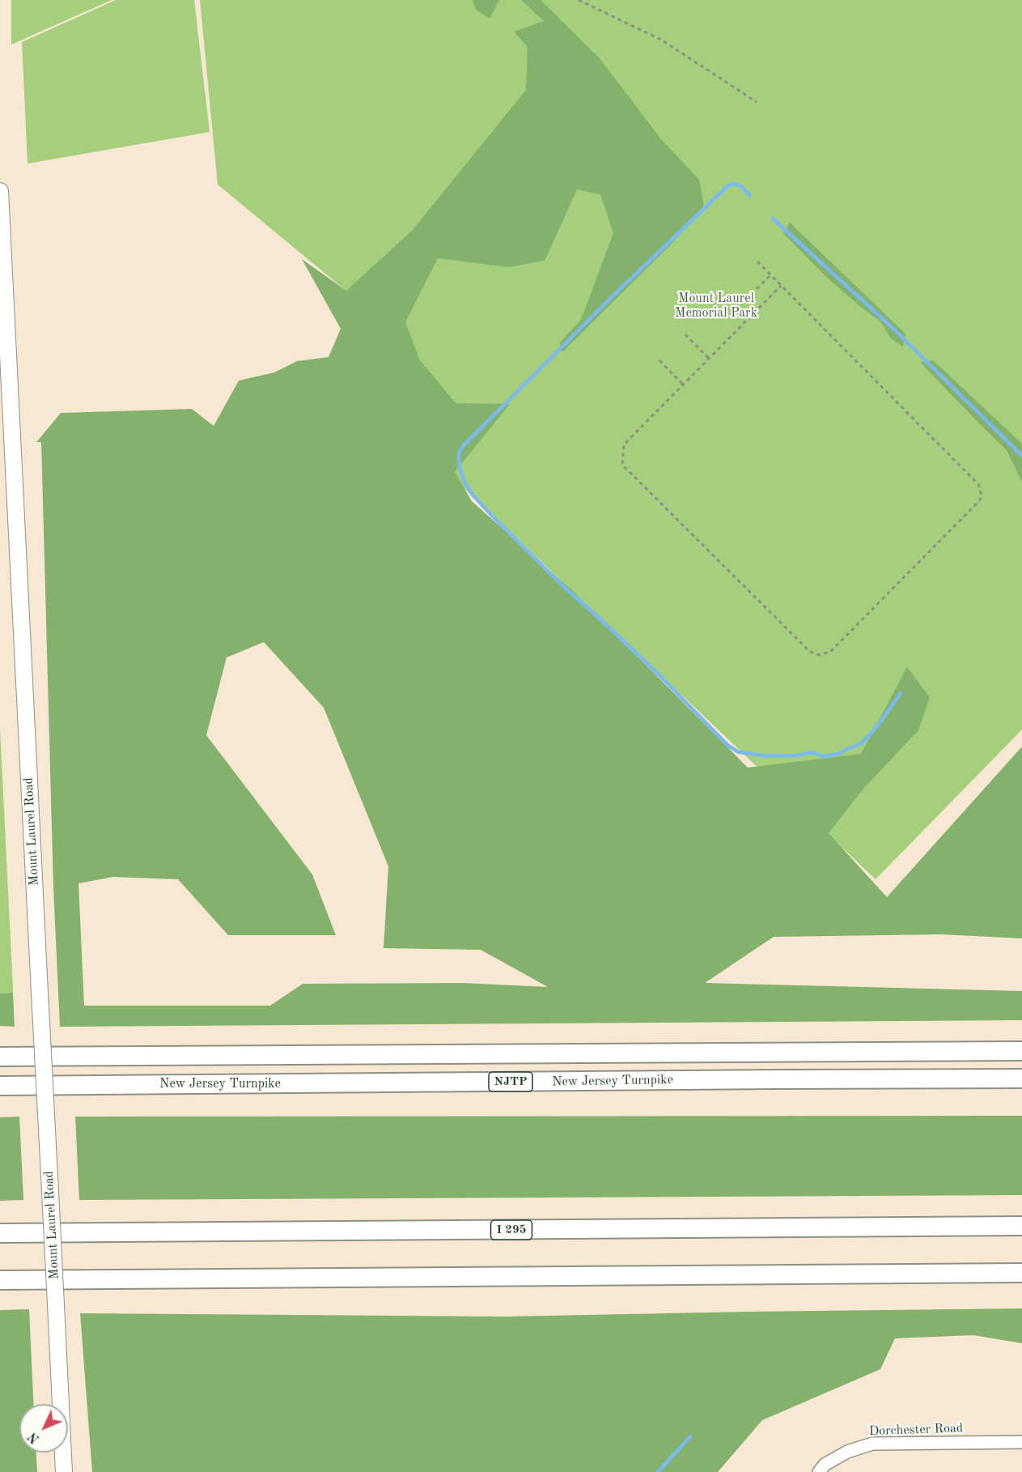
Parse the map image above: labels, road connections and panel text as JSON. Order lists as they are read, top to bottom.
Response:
{
  "streets": {
    "highway": ["New Jersey Turnpike", "NJTP", "I 295"],
    "main road": ["Mount Laurel Road"],
    "street": ["Dorchester Road"]
  },
  "parks": ["Mount Laurel Memorial Park"],
  "north": "bottom left"
}
